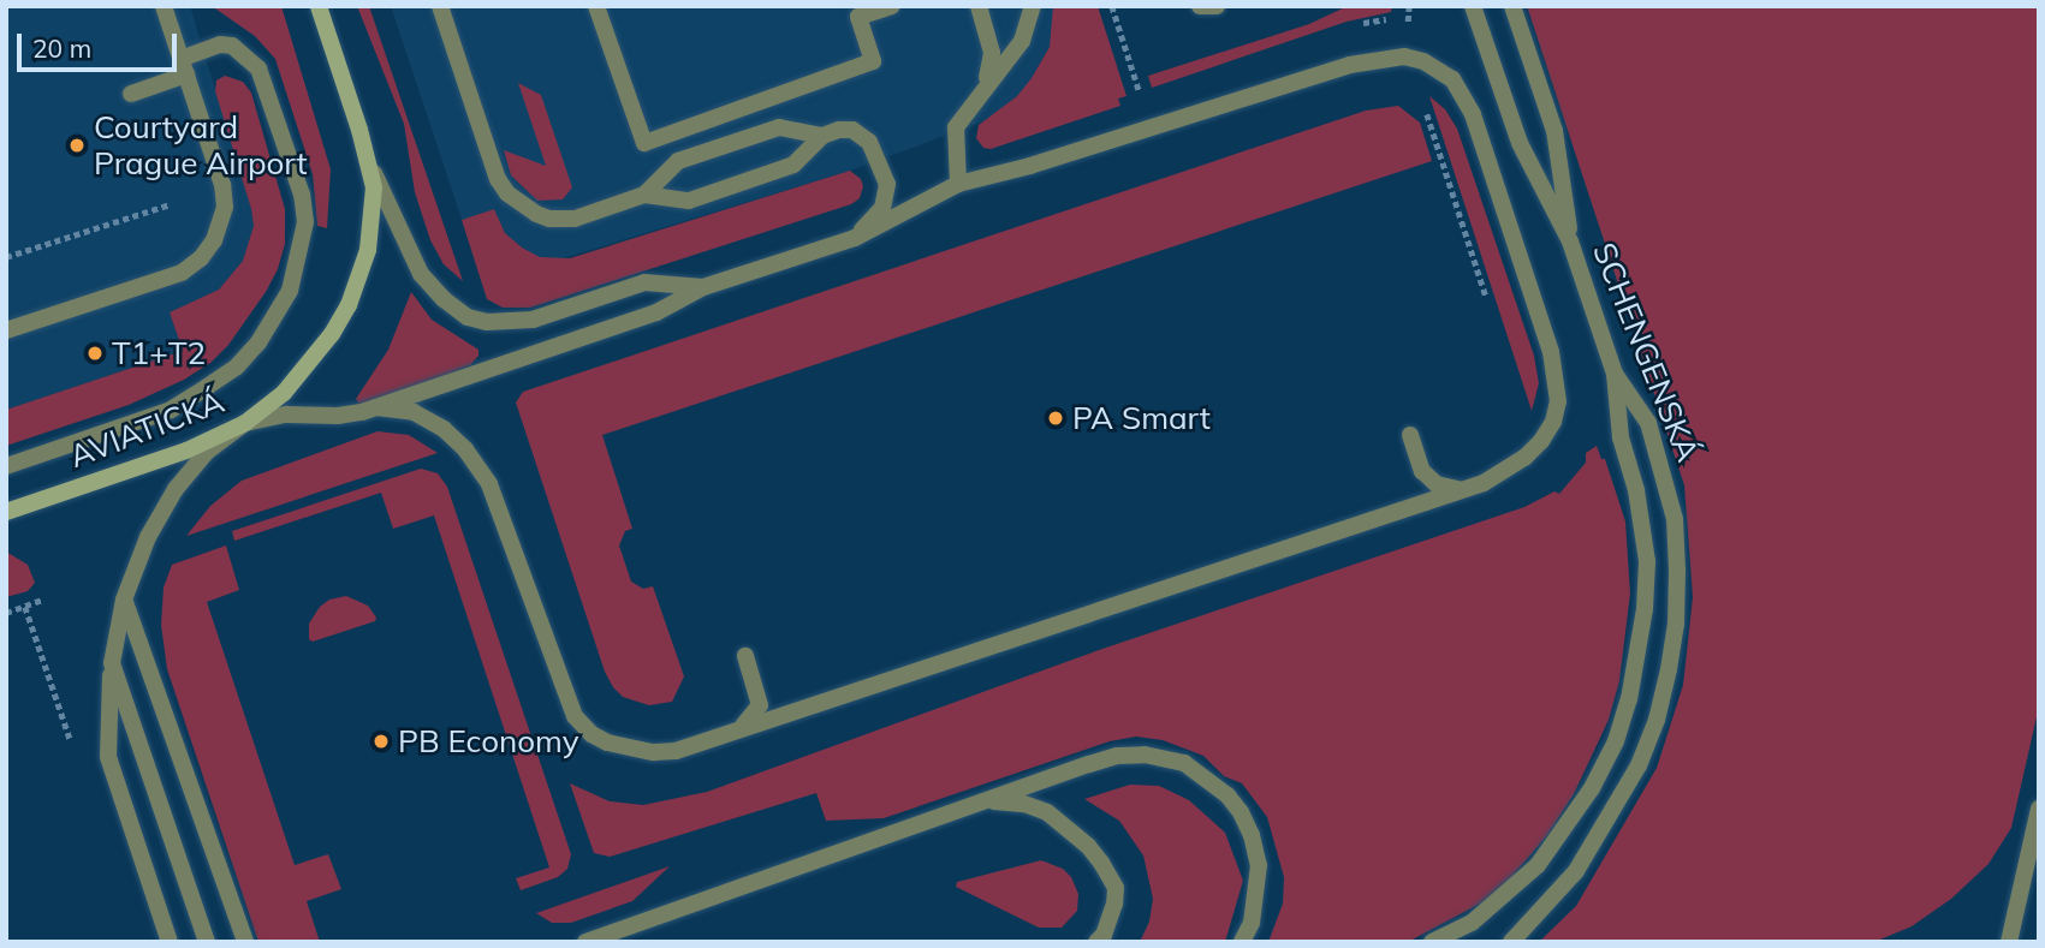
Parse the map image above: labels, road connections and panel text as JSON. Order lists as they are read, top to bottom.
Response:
{
  "streets": {
    "main road": ["AVIATICKÁ"],
    "street": ["SCHENGENSKÁ"]
  },
  "places": [
    "Courtyard Prague Airport",
    "T1+T2",
    "PA Smart",
    "PB Economy"
  ],
  "scale_bar": "20 m"
}
